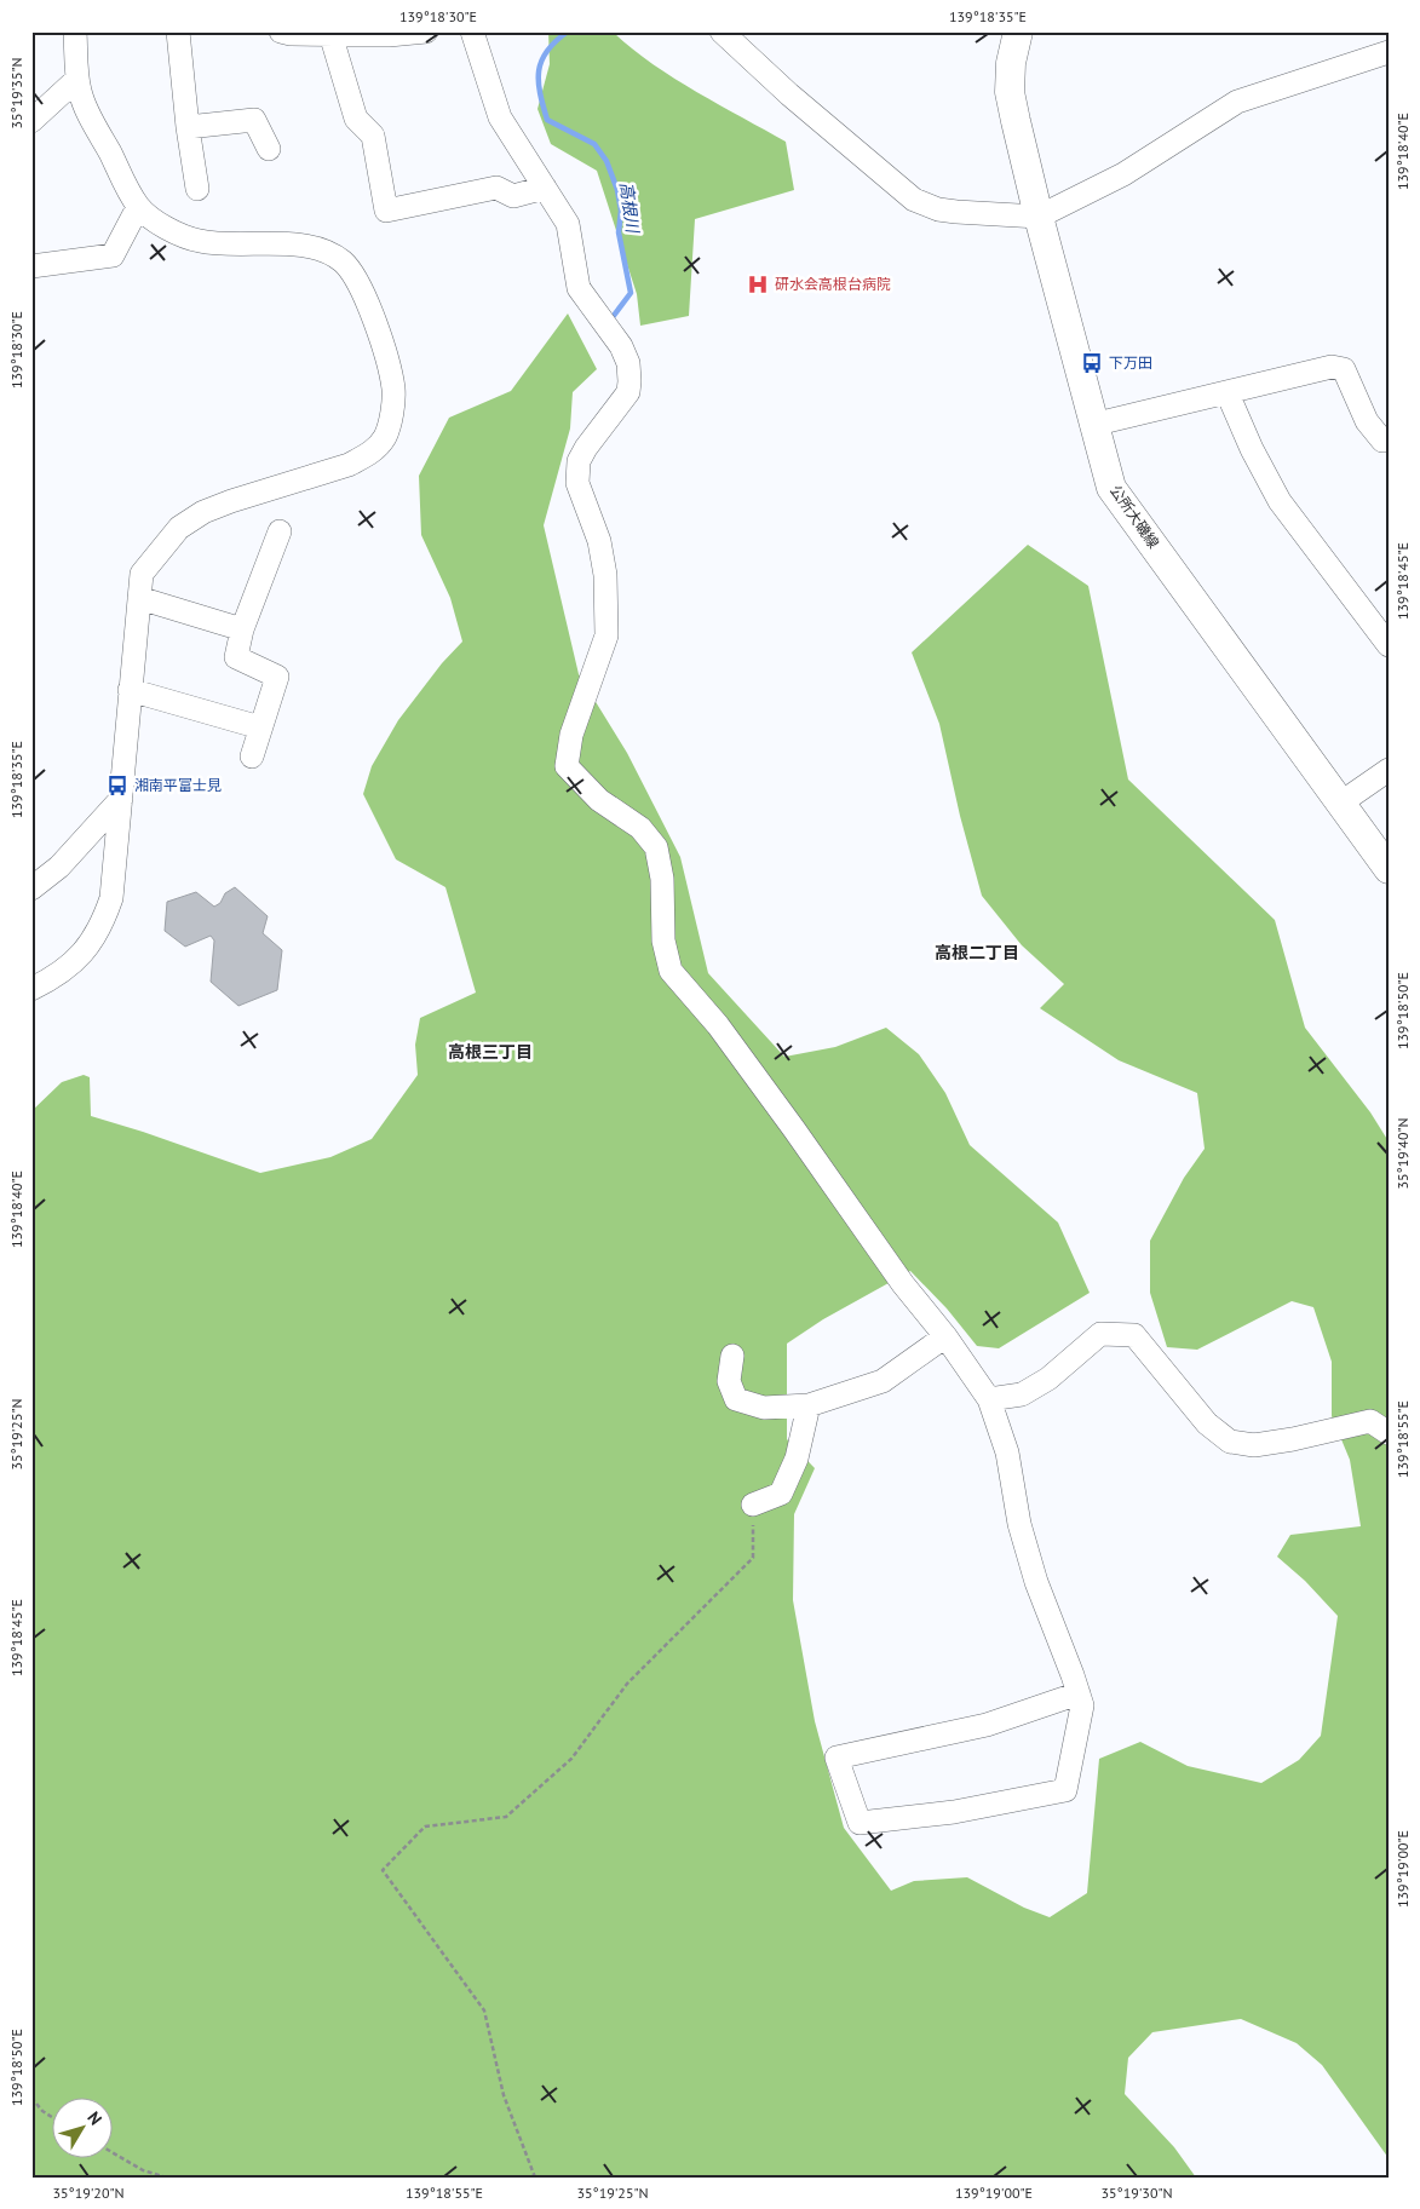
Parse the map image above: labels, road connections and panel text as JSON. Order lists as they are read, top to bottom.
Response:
{
  "streets": {
    "main road": ["公所大磯線"]
  },
  "districts": ["高根二丁目", "高根三丁目"],
  "water": ["高根川"],
  "places": {
    "hospital": ["研水会高根台病院"],
    "bus stop": ["下万田", "湘南平富士見"]
  },
  "north": "top right",
  "coordinates": [
    "139°18'30\"E",
    "139°18'35\"E",
    "35°19'35\"N",
    "139°18'40\"E",
    "139°18'45\"E",
    "139°18'50\"E",
    "35°19'40\"N",
    "35°19'25\"N",
    "139°18'55\"E",
    "139°19'00\"E",
    "35°19'20\"N",
    "35°19'30\"N"
  ]
}
